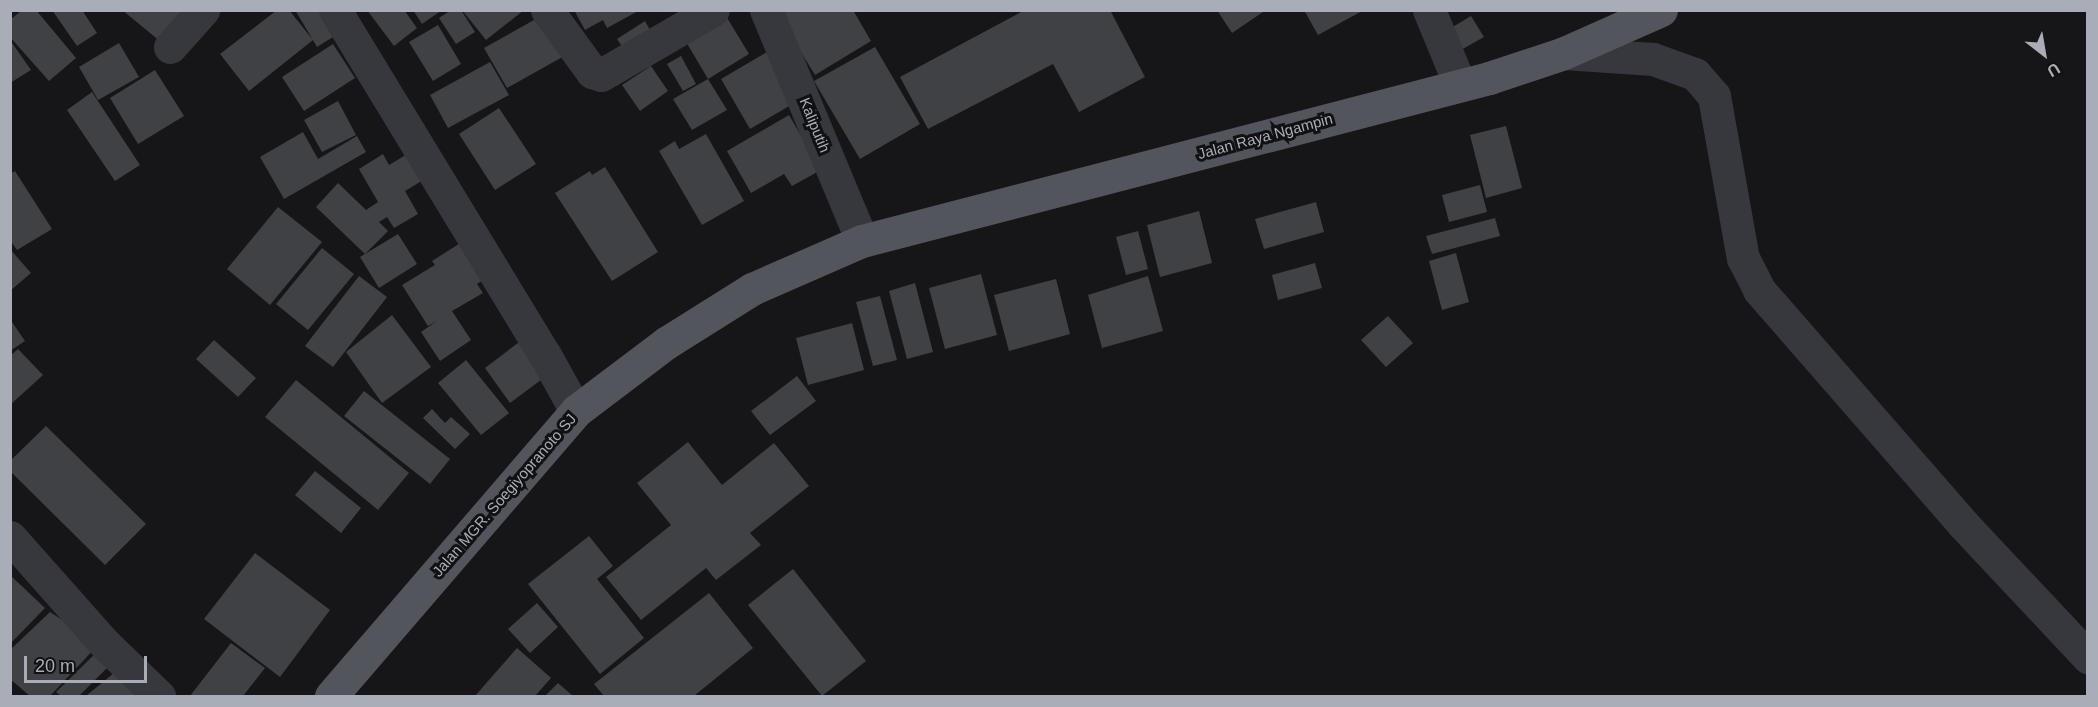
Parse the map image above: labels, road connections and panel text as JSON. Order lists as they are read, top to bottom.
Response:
{
  "streets": {
    "main road": ["Jalan Raya Ngampin", "Jalan MGR. Soegiyopranoto SJ"],
    "street": ["Kaliputih"]
  },
  "crossings": [
    ["Kaliputih", "Jalan Raya Ngampin"],
    ["Kaliputih", "Jalan MGR. Soegiyopranoto SJ"],
    ["Jalan Raya Ngampin", "Jalan MGR. Soegiyopranoto SJ"]
  ],
  "scale_bar": "20 m",
  "north": "bottom right"
}
